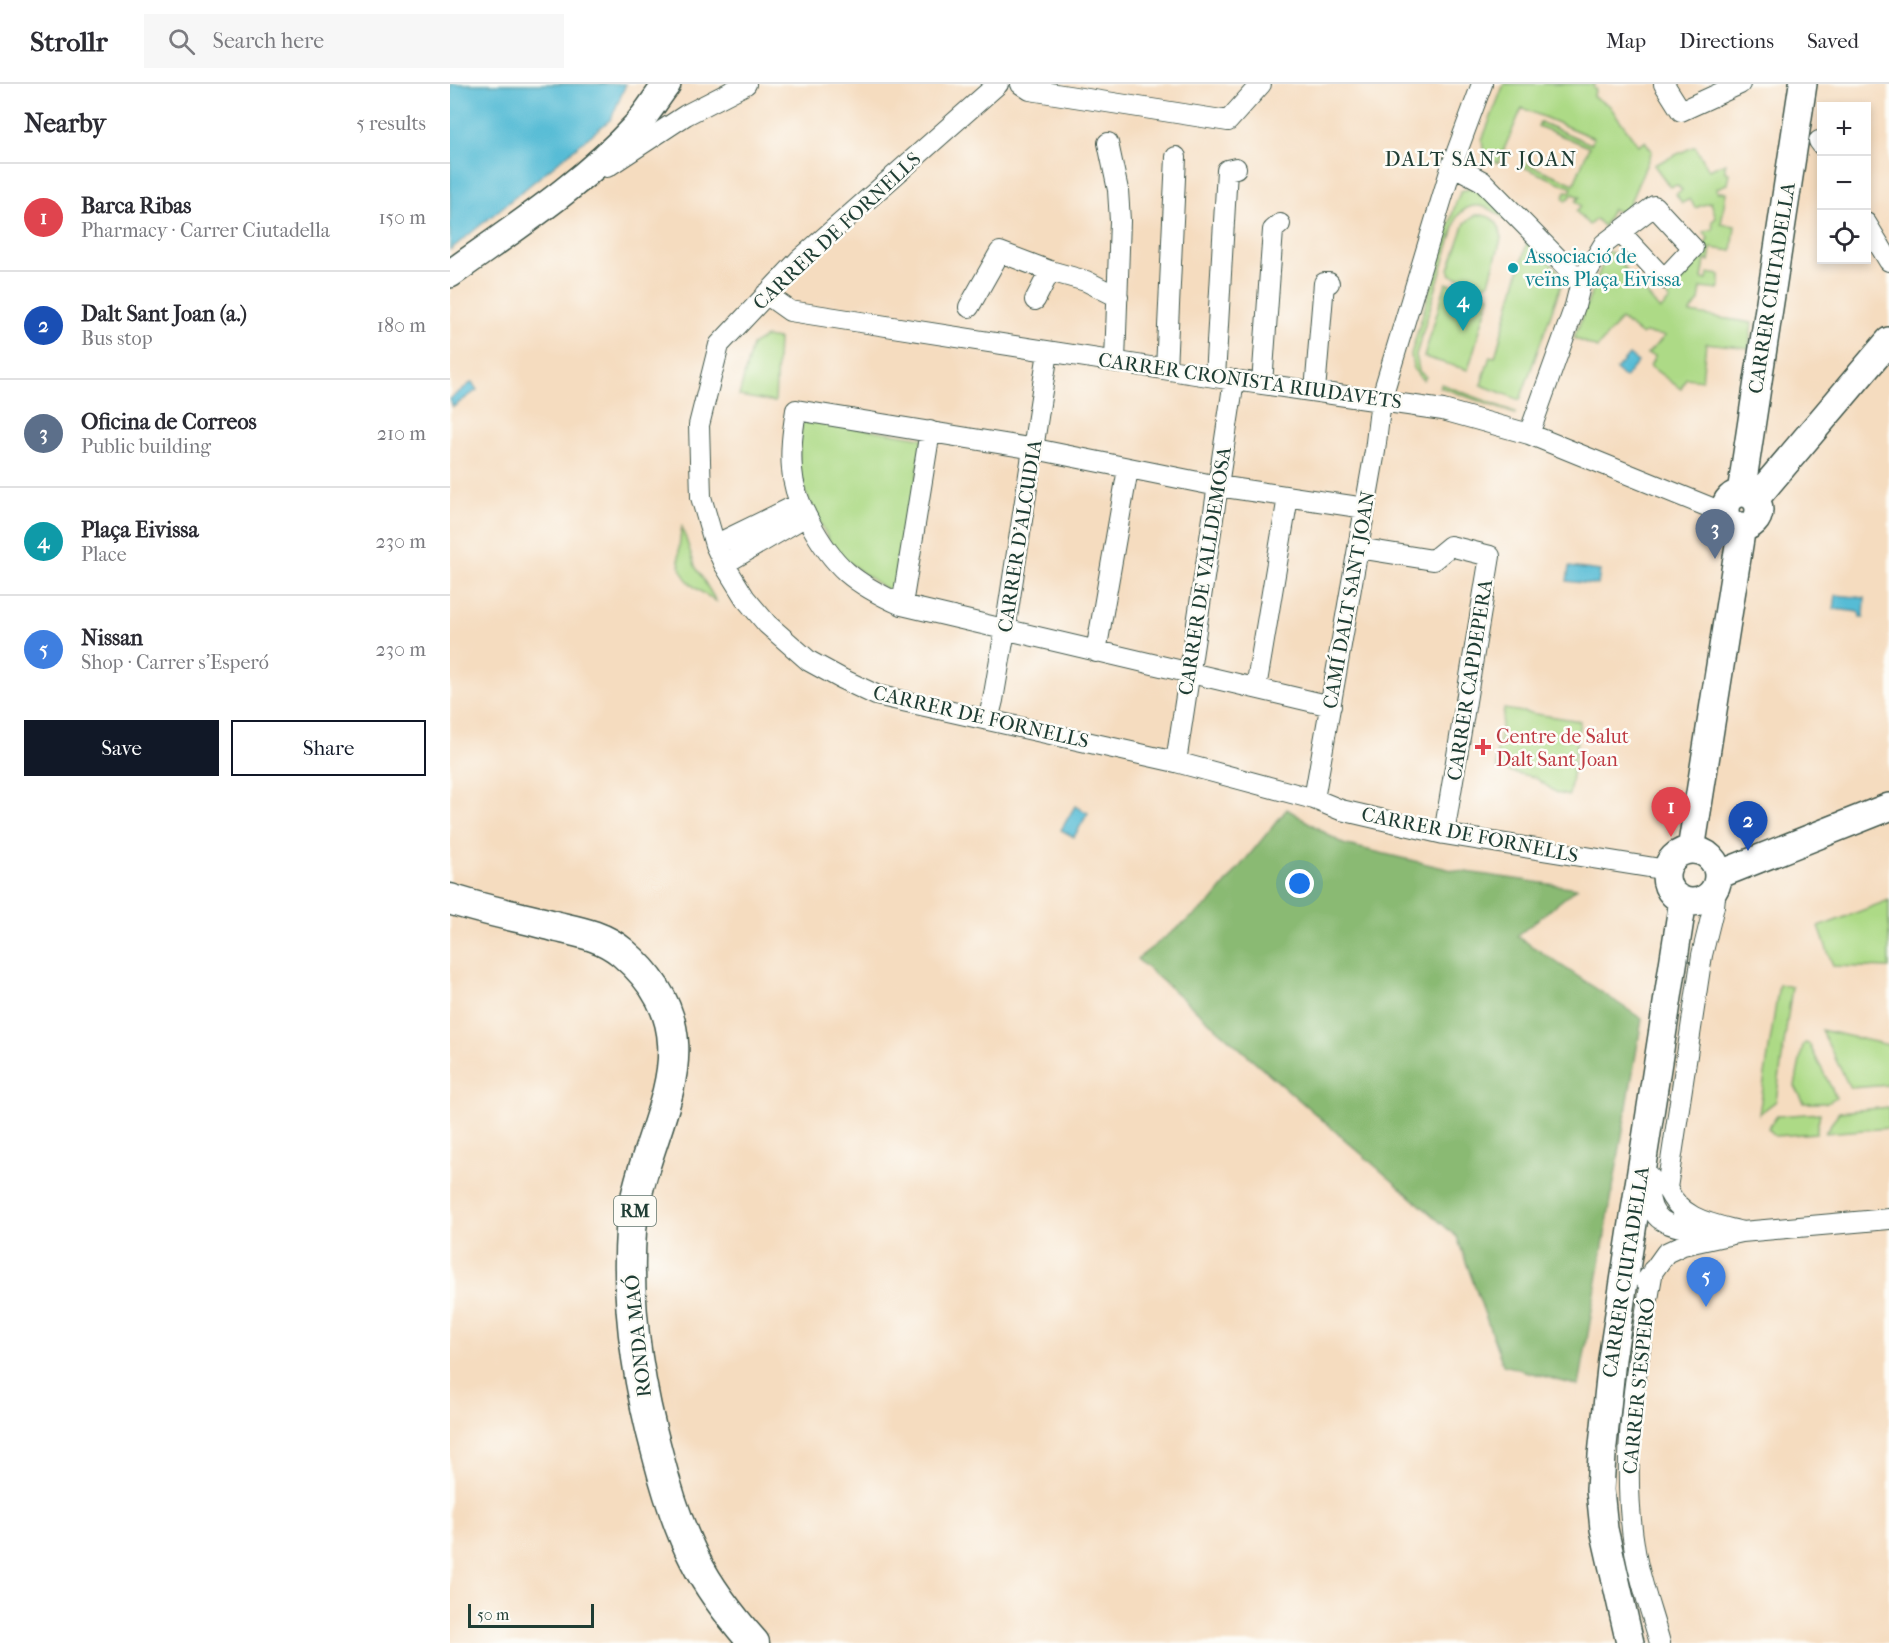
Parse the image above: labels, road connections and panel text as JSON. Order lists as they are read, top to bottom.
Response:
{
  "streets": {
    "main road": ["RM", "RONDA MAÓ"],
    "street": [
      "CARRER DE FORNELLS",
      "CARRER CIUTADELLA",
      "CARRER CRONISTA RIUDAVETS",
      "CARRER D'ALCUDIA",
      "CARRER DE VALLDEMOSA",
      "CAMÍ DALT SANT JOAN",
      "CARRER CAPDEPERA",
      "CARRER S'ESPERÓ"
    ]
  },
  "crossings": [
    ["CARRER DE FORNELLS", "CARRER CIUTADELLA"],
    ["CARRER DE FORNELLS", "CARRER CRONISTA RIUDAVETS"],
    ["CARRER DE FORNELLS", "CARRER D'ALCUDIA"],
    ["CARRER DE FORNELLS", "CARRER DE VALLDEMOSA"],
    ["CARRER DE FORNELLS", "CAMÍ DALT SANT JOAN"],
    ["CARRER DE FORNELLS", "CARRER CAPDEPERA"],
    ["CARRER CIUTADELLA", "CARRER CRONISTA RIUDAVETS"],
    ["CARRER CRONISTA RIUDAVETS", "CARRER D'ALCUDIA"],
    ["CARRER CRONISTA RIUDAVETS", "CARRER DE VALLDEMOSA"],
    ["CARRER CRONISTA RIUDAVETS", "CAMÍ DALT SANT JOAN"],
    ["CAMÍ DALT SANT JOAN", "CARRER CAPDEPERA"]
  ],
  "districts": ["DALT SANT JOAN"],
  "places": {
    "other": ["Associació de veïns Plaça Eivissa"],
    "health": ["Centre de Salut Dalt Sant Joan"]
  },
  "scale_bar": "50 m",
  "page": {
    "header": "Strollr",
    "search": "Search here",
    "nav": ["Map", "Directions", "Saved"],
    "heading": ["Nearby", "5 results"],
    "map_buttons": ["+", "−"],
    "list": [
      {
        "mark": "1",
        "name": "Barca Ribas",
        "note": "Pharmacy · Carrer Ciutadella",
        "value": "150 m"
      },
      {
        "mark": "2",
        "name": "Dalt Sant Joan (a.)",
        "note": "Bus stop",
        "value": "180 m"
      },
      {
        "mark": "3",
        "name": "Oficina de Correos",
        "note": "Public building",
        "value": "210 m"
      },
      {
        "mark": "4",
        "name": "Plaça Eivissa",
        "note": "Place",
        "value": "230 m"
      },
      {
        "mark": "5",
        "name": "Nissan",
        "note": "Shop · Carrer s'Esperó",
        "value": "230 m"
      }
    ],
    "pins": [
      "4",
      "3",
      "1",
      "2",
      "5"
    ],
    "buttons": ["Save", "Share"],
    "scale": "50 m"
  }
}
